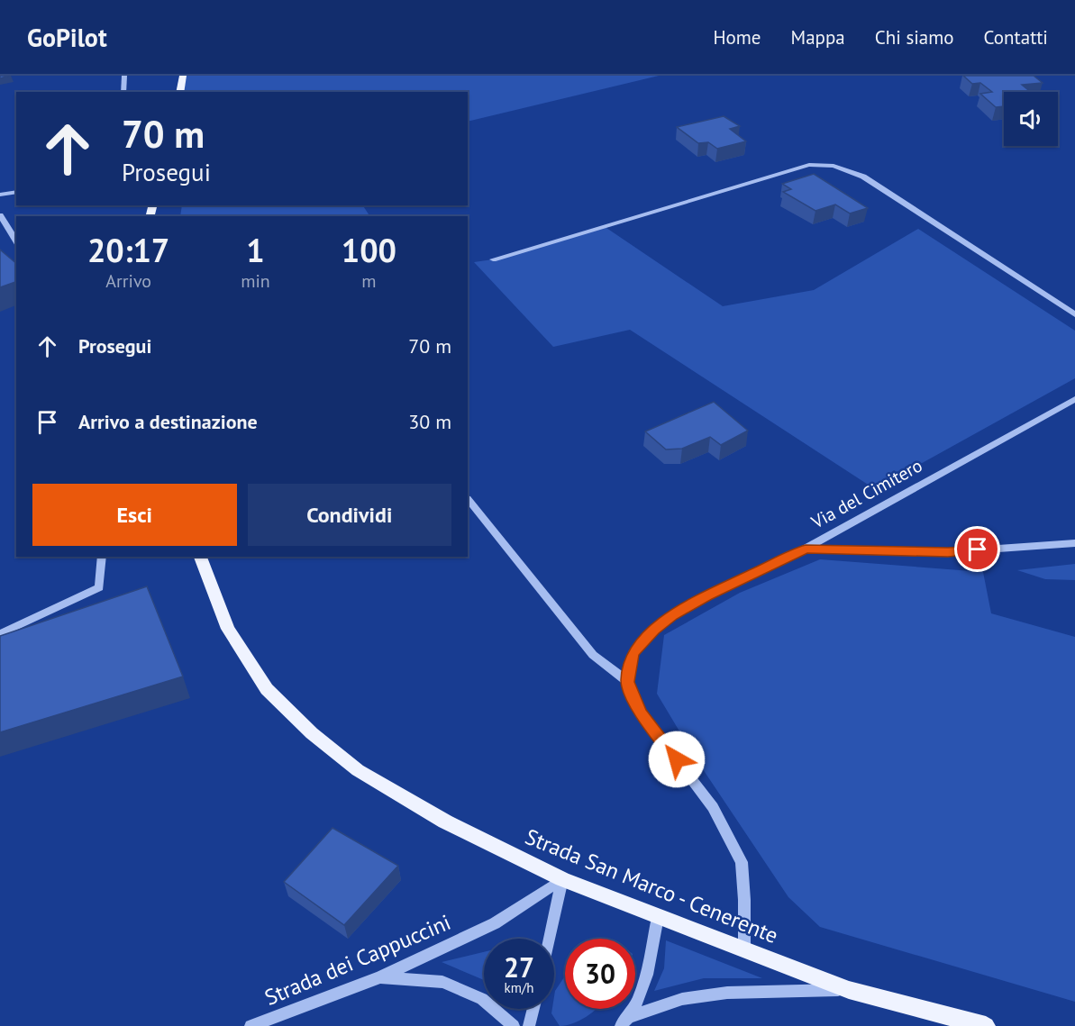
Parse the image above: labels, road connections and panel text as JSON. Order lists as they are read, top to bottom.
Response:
{
  "streets": {
    "main road": ["Strada San Marco - Cenerente"],
    "street": ["Via del Cimitero", "Strada dei Cappuccini"]
  },
  "crossings": [
    ["Strada San Marco - Cenerente", "Strada dei Cappuccini"]
  ],
  "page": {
    "header": "GoPilot",
    "nav": [
      "Home",
      "Mappa",
      "Chi siamo",
      "Contatti"
    ],
    "turn": ["70 m", "Prosegui"],
    "eta": [
      "20:17",
      "Arrivo",
      "1",
      "min",
      "100",
      "m"
    ],
    "list": [
      {
        "name": "Prosegui",
        "value": "70 m"
      },
      {
        "name": "Arrivo a destinazione",
        "value": "30 m"
      }
    ],
    "buttons": ["Esci", "Condividi"],
    "speed": "27 km/h",
    "limit": "30"
  }
}
